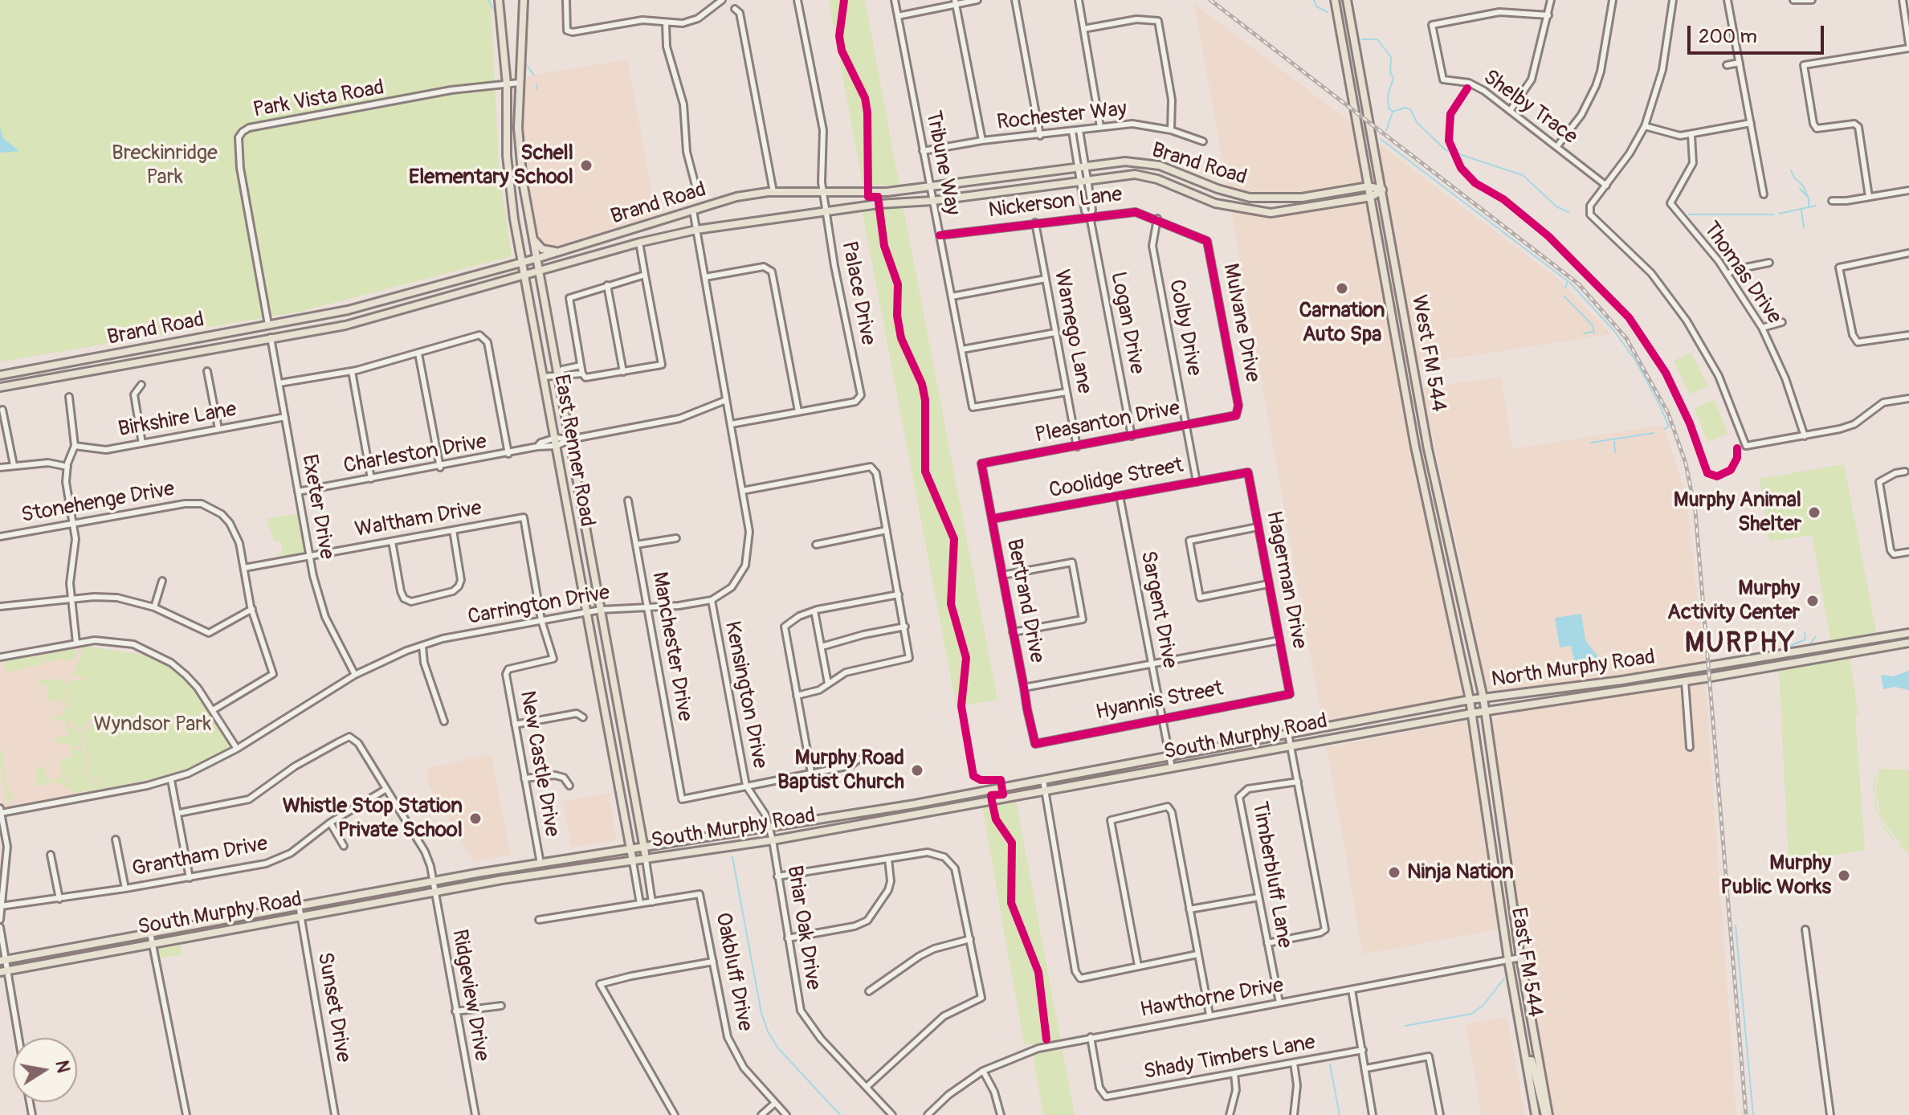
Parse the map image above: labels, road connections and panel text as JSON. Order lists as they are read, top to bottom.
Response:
{
  "streets": {
    "main road": [
      "Brand Road",
      "West FM 544",
      "East Renner Road",
      "North Murphy Road",
      "South Murphy Road",
      "East FM 544"
    ],
    "street": [
      "Park Vista Road",
      "Shelby Trace",
      "Rochester Way",
      "Tribune Way",
      "Nickerson Lane",
      "Thomas Drive",
      "Palace Drive",
      "Logan Drive",
      "Mulvane Drive",
      "Colby Drive",
      "Wamego Lane",
      "Birkshire Lane",
      "Pleasanton Drive",
      "Charleston Drive",
      "Coolidge Street",
      "Stonehenge Drive",
      "Exeter Drive",
      "Waltham Drive",
      "Hagerman Drive",
      "Bertrand Drive",
      "Carrington Drive",
      "Sargent Drive",
      "Manchester Drive",
      "Kensington Drive",
      "Hyannis Street",
      "New Castle Drive",
      "Grantham Drive",
      "Timberbluff Lane",
      "Briar Oak Drive",
      "Oakbluff Drive",
      "Ridgeview Drive",
      "Hawthorne Drive",
      "Sunset Drive",
      "Shady Timbers Lane"
    ]
  },
  "crossings": [
    ["Park Vista Road", "Brand Road"],
    ["Park Vista Road", "East Renner Road"],
    ["Rochester Way", "Tribune Way"],
    ["Rochester Way", "Logan Drive"],
    ["Tribune Way", "Brand Road"],
    ["Tribune Way", "Nickerson Lane"],
    ["Tribune Way", "Wamego Lane"],
    ["Brand Road", "Palace Drive"],
    ["Brand Road", "Logan Drive"],
    ["Brand Road", "West FM 544"],
    ["Brand Road", "East Renner Road"],
    ["Brand Road", "Exeter Drive"],
    ["Nickerson Lane", "Logan Drive"],
    ["Nickerson Lane", "Mulvane Drive"],
    ["Nickerson Lane", "Colby Drive"],
    ["Nickerson Lane", "Wamego Lane"],
    ["Logan Drive", "Pleasanton Drive"],
    ["Mulvane Drive", "Pleasanton Drive"],
    ["Colby Drive", "Pleasanton Drive"],
    ["Colby Drive", "Coolidge Street"],
    ["Wamego Lane", "Pleasanton Drive"],
    ["West FM 544", "North Murphy Road"],
    ["West FM 544", "South Murphy Road"],
    ["West FM 544", "East FM 544"],
    ["Birkshire Lane", "Exeter Drive"],
    ["Pleasanton Drive", "Bertrand Drive"],
    ["East Renner Road", "Charleston Drive"],
    ["East Renner Road", "Carrington Drive"],
    ["East Renner Road", "South Murphy Road"],
    ["East Renner Road", "Oakbluff Drive"],
    ["Charleston Drive", "Exeter Drive"],
    ["Coolidge Street", "Hagerman Drive"],
    ["Coolidge Street", "Bertrand Drive"],
    ["Coolidge Street", "Sargent Drive"],
    ["Stonehenge Drive", "Waltham Drive"],
    ["Exeter Drive", "Waltham Drive"],
    ["Exeter Drive", "Carrington Drive"],
    ["Waltham Drive", "New Castle Drive"],
    ["Hagerman Drive", "Hyannis Street"],
    ["Bertrand Drive", "Hyannis Street"],
    ["Carrington Drive", "Manchester Drive"],
    ["Carrington Drive", "Kensington Drive"],
    ["Carrington Drive", "New Castle Drive"],
    ["Sargent Drive", "Hyannis Street"],
    ["Sargent Drive", "South Murphy Road"],
    ["Manchester Drive", "Kensington Drive"],
    ["North Murphy Road", "South Murphy Road"],
    ["North Murphy Road", "East FM 544"],
    ["Kensington Drive", "South Murphy Road"],
    ["Kensington Drive", "Briar Oak Drive"],
    ["South Murphy Road", "New Castle Drive"],
    ["South Murphy Road", "Briar Oak Drive"],
    ["South Murphy Road", "East FM 544"],
    ["South Murphy Road", "Ridgeview Drive"],
    ["South Murphy Road", "Sunset Drive"],
    ["Grantham Drive", "Ridgeview Drive"],
    ["Timberbluff Lane", "Hawthorne Drive"],
    ["East FM 544", "Hawthorne Drive"],
    ["Hawthorne Drive", "Shady Timbers Lane"]
  ],
  "districts": ["MURPHY"],
  "parks": ["Breckinridge Park", "Wyndsor Park"],
  "places": [
    "Schell Elementary School",
    "Carnation Auto Spa",
    "Murphy Animal Shelter",
    "Murphy Activity Center",
    "Murphy Road Baptist Church",
    "Whistle Stop Station Private School",
    "Ninja Nation",
    "Murphy Public Works"
  ],
  "scale_bar": "200 m",
  "north": "right"
}
